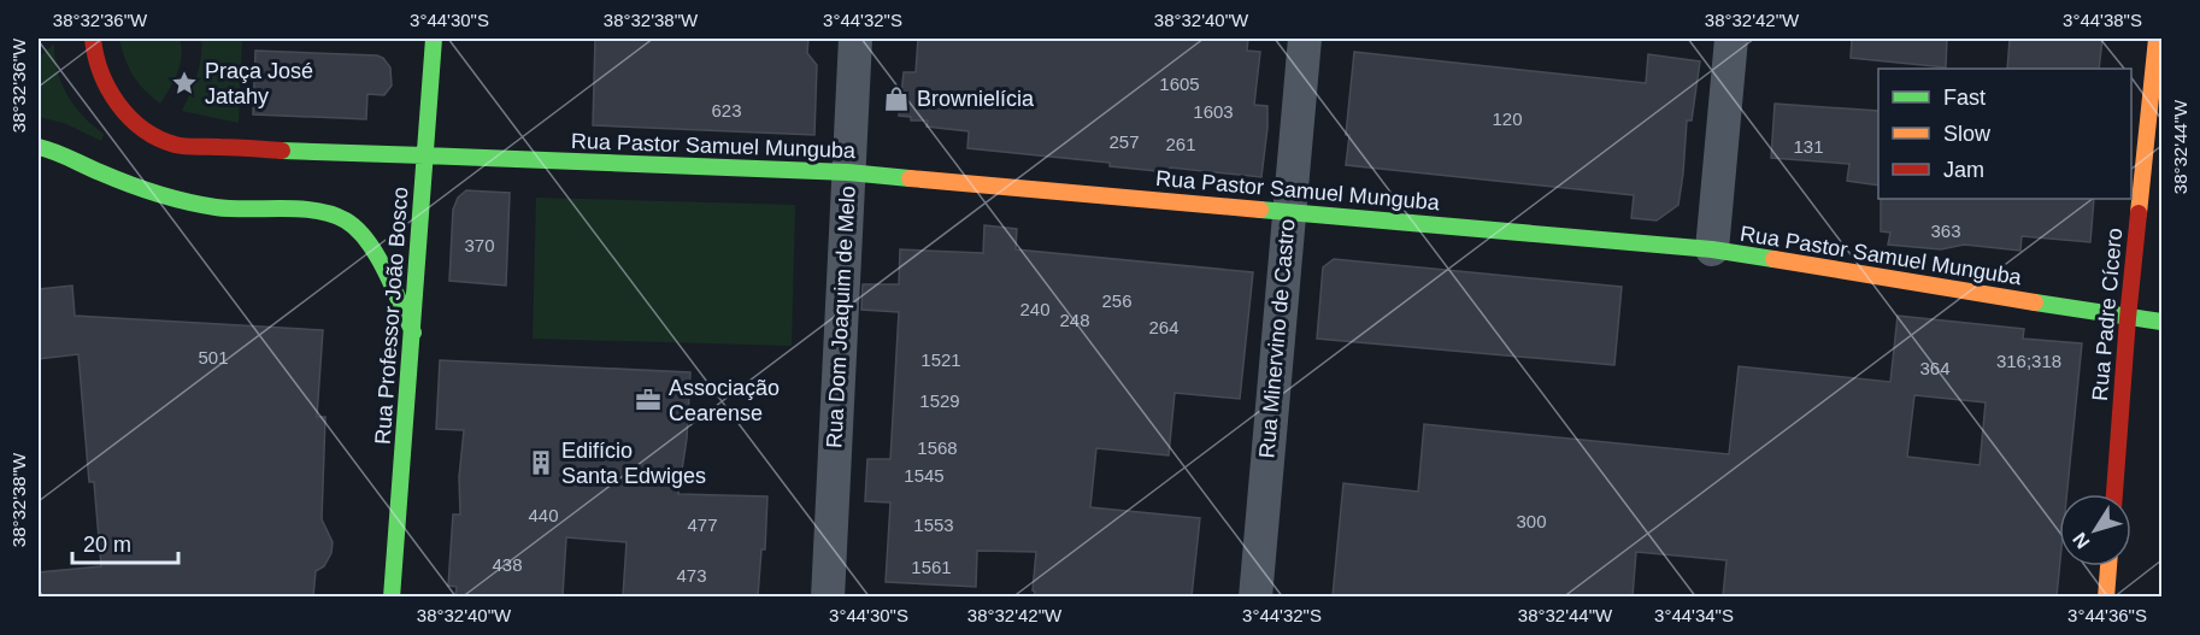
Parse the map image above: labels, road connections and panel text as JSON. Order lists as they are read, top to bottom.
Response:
{
  "streets": {
    "street": [
      "Rua Pastor Samuel Munguba",
      "Rua Padre Cícero",
      "Rua Professor João Bosco",
      "Rua Dom Joaquim de Melo",
      "Rua Minervino de Castro"
    ]
  },
  "crossings": [
    ["Rua Pastor Samuel Munguba", "Rua Padre Cícero"],
    ["Rua Pastor Samuel Munguba", "Rua Professor João Bosco"],
    ["Rua Pastor Samuel Munguba", "Rua Dom Joaquim de Melo"],
    ["Rua Pastor Samuel Munguba", "Rua Minervino de Castro"]
  ],
  "places": {
    "place": ["Praça José Jatahy"],
    "shop": ["Brownielícia"],
    "office": ["Associação Cearense"],
    "building": ["Edifício Santa Edwiges"]
  },
  "house_numbers": [
    "1605",
    "623",
    "1603",
    "120",
    "257",
    "261",
    "131",
    "363",
    "370",
    "256",
    "240",
    "248",
    "264",
    "501",
    "1521",
    "316;318",
    "364",
    "1529",
    "1568",
    "1545",
    "440",
    "300",
    "477",
    "1553",
    "438",
    "1561",
    "473"
  ],
  "legend": ["Fast", "Slow", "Jam"],
  "scale_bar": "20 m",
  "north": "bottom left",
  "coordinates": [
    "38°32'36\"W",
    "3°44'30\"S",
    "38°32'38\"W",
    "3°44'32\"S",
    "38°32'40\"W",
    "38°32'42\"W",
    "3°44'38\"S",
    "38°32'44\"W",
    "3°44'34\"S",
    "3°44'36\"S"
  ]
}
